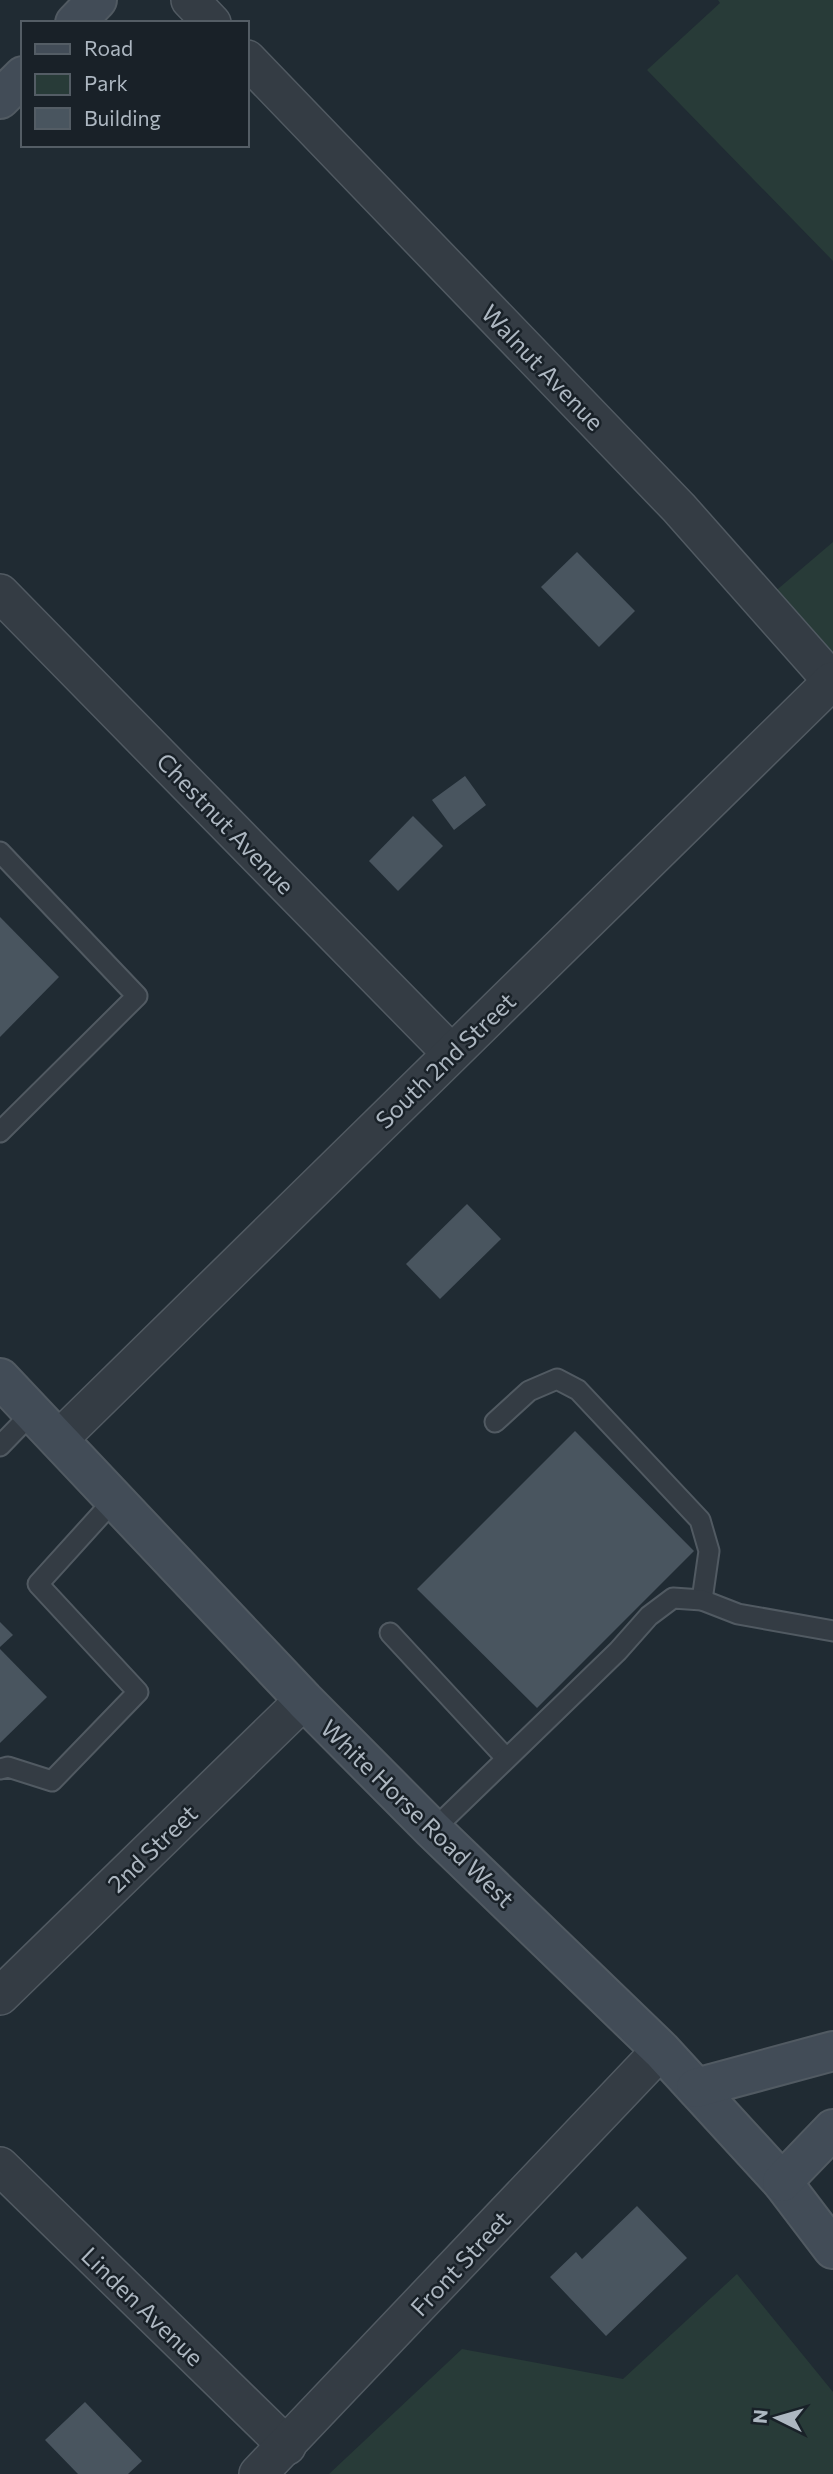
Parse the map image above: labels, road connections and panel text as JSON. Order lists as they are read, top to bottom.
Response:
{
  "streets": {
    "main road": ["White Horse Road West"],
    "street": [
      "Walnut Avenue",
      "Chestnut Avenue",
      "South 2nd Street",
      "2nd Street",
      "Front Street",
      "Linden Avenue"
    ]
  },
  "crossings": [
    ["Walnut Avenue", "South 2nd Street"],
    ["Chestnut Avenue", "South 2nd Street"],
    ["South 2nd Street", "White Horse Road West"],
    ["White Horse Road West", "2nd Street"],
    ["White Horse Road West", "Front Street"],
    ["Front Street", "Linden Avenue"]
  ],
  "legend": ["Road", "Park", "Building"],
  "north": "left"
}
